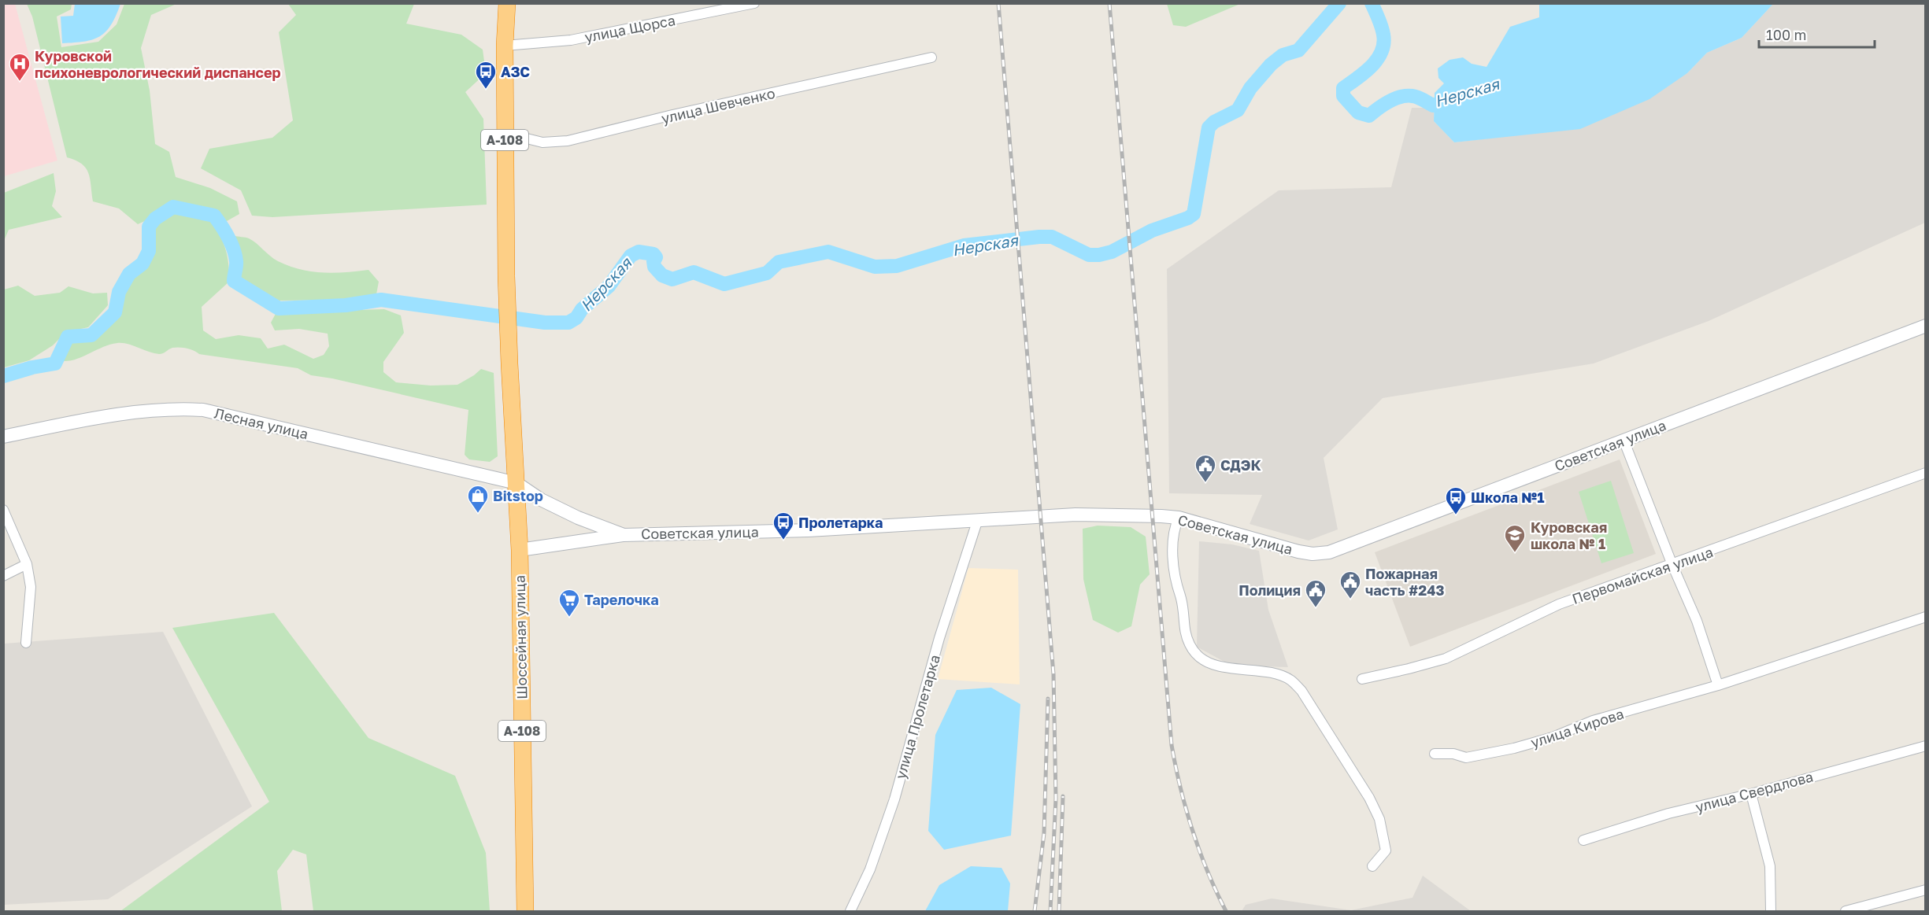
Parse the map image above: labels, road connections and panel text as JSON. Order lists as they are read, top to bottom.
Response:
{
  "streets": {
    "highway": ["А-108", "Шоссейная улица"],
    "street": [
      "улица Щорса",
      "улица Шевченко",
      "Лесная улица",
      "Советская улица",
      "Первомайская улица",
      "улица Пролетарка",
      "улица Кирова",
      "улица Свердлова"
    ]
  },
  "crossings": [
    ["улица Щорса", "А-108"],
    ["улица Шевченко", "А-108"],
    ["улица Шевченко", "Шоссейная улица"],
    ["А-108", "Шоссейная улица"],
    ["Лесная улица", "Советская улица"],
    ["Лесная улица", "Шоссейная улица"],
    ["Советская улица", "Шоссейная улица"],
    ["Советская улица", "улица Пролетарка"]
  ],
  "water": ["Нерская"],
  "places": {
    "hospital": ["Куровской психоневрологический диспансер"],
    "bus stop": ["АЗС", "Школа №1", "Пролетарка"],
    "public building": ["СДЭК", "Пожарная часть #243", "Полиция"],
    "shop": ["Bitstop"],
    "school or university": ["Куровская школа № 1"],
    "supermarket": ["Тарелочка"]
  },
  "scale_bar": "100 m"
}
